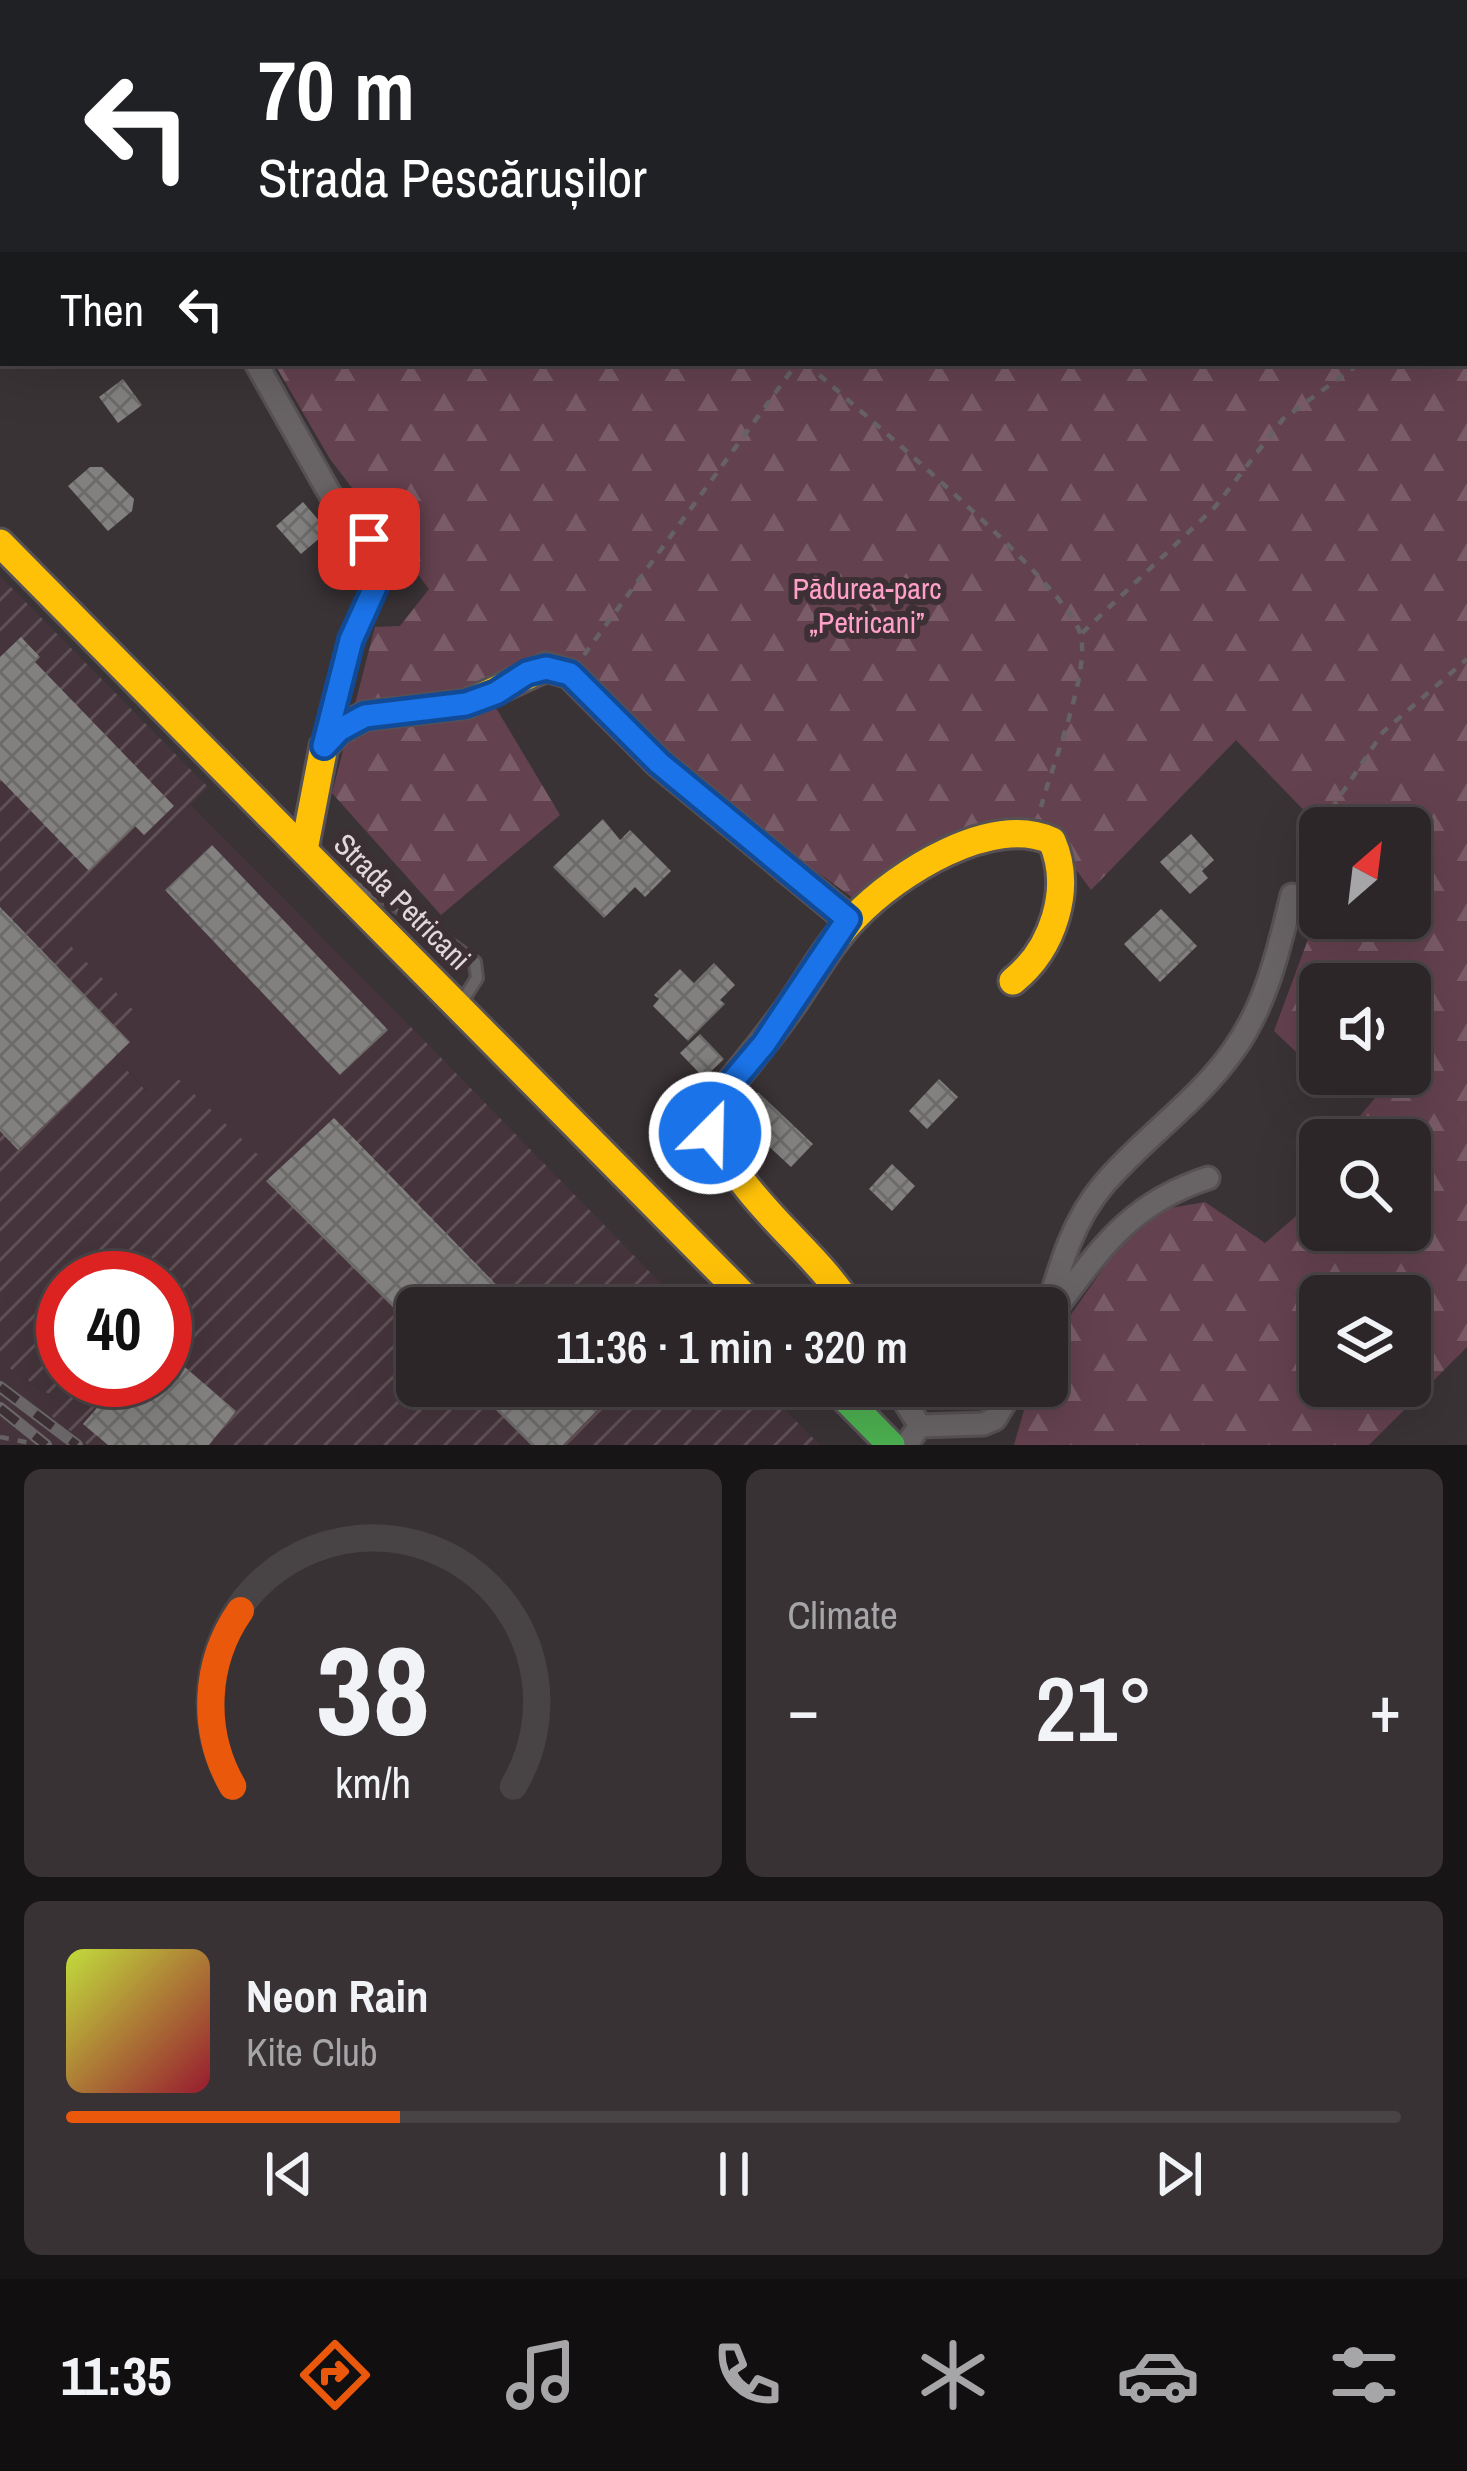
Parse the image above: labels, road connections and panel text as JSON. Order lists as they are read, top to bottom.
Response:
{
  "streets": {
    "street": ["Strada Petricani"]
  },
  "parks": ["Pădurea-parc „Petricani”"],
  "north": "top right",
  "page": {
    "turn": ["70 m", "Strada Pescărușilor"],
    "then": "Then",
    "limit": "40",
    "trip": "11:36 · 1 min · 320 m",
    "tile": "Climate",
    "heat": ["−", "21°", "+"],
    "song": ["Neon Rain", "Kite Club"],
    "tabs": "11:35",
    "gauge": ["38", "km/h"]
  }
}
